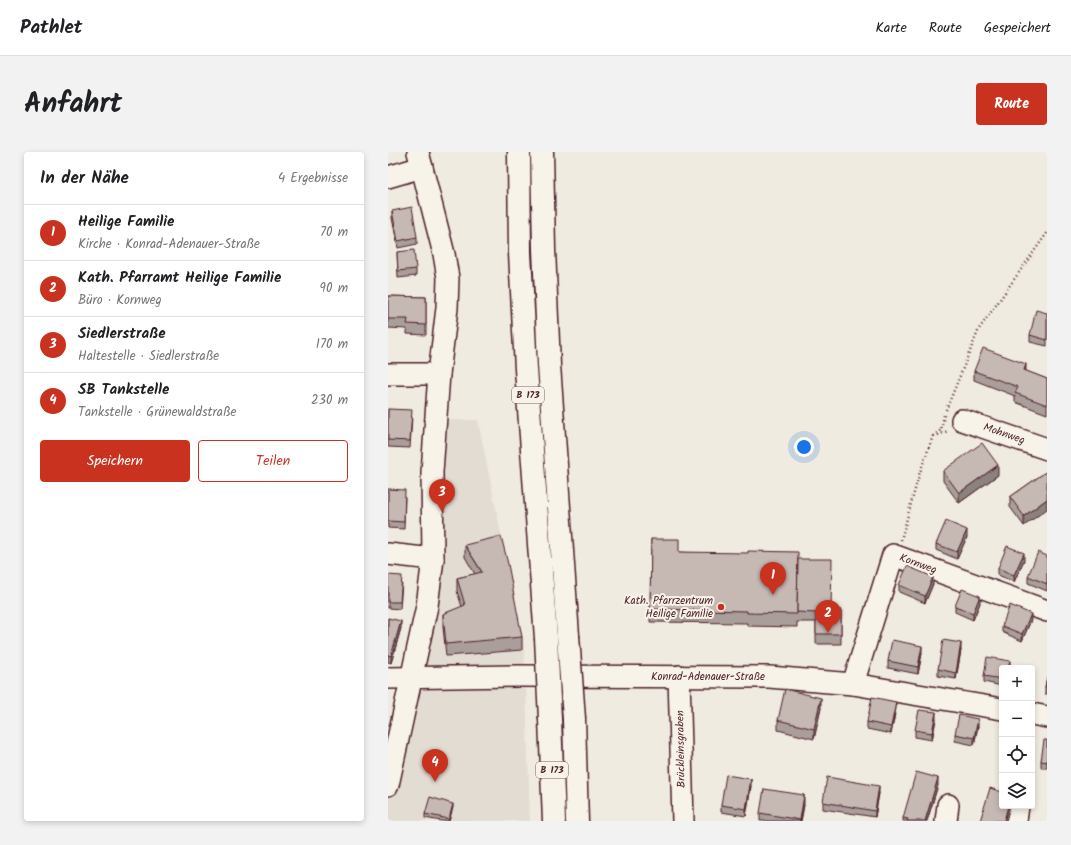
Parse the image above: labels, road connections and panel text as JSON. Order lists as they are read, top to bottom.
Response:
{
  "streets": {
    "highway": ["B 173"],
    "street": [
      "Mohnweg",
      "Kornweg",
      "Konrad-Adenauer-Straße",
      "Brückleinsgraben"
    ]
  },
  "crossings": [
    ["Kornweg", "Konrad-Adenauer-Straße"],
    ["Konrad-Adenauer-Straße", "Brückleinsgraben"]
  ],
  "places": ["Kath. Pfarrzentrum Heilige Familie"],
  "page": {
    "header": "Pathlet",
    "nav": ["Karte", "Route", "Gespeichert"],
    "title": "Anfahrt",
    "buttons": [
      "Route",
      ["Speichern", "Teilen"]
    ],
    "heading": ["In der Nähe", "4 Ergebnisse"],
    "list": [
      {
        "mark": "1",
        "name": "Heilige Familie",
        "note": "Kirche · Konrad-Adenauer-Straße",
        "value": "70 m"
      },
      {
        "mark": "2",
        "name": "Kath. Pfarramt Heilige Familie",
        "note": "Büro · Kornweg",
        "value": "90 m"
      },
      {
        "mark": "3",
        "name": "Siedlerstraße",
        "note": "Haltestelle · Siedlerstraße",
        "value": "170 m"
      },
      {
        "mark": "4",
        "name": "SB Tankstelle",
        "note": "Tankstelle · Grünewaldstraße",
        "value": "230 m"
      }
    ],
    "pins": [
      "3",
      "1",
      "2",
      "4"
    ],
    "map_buttons": ["+", "−"]
  }
}
